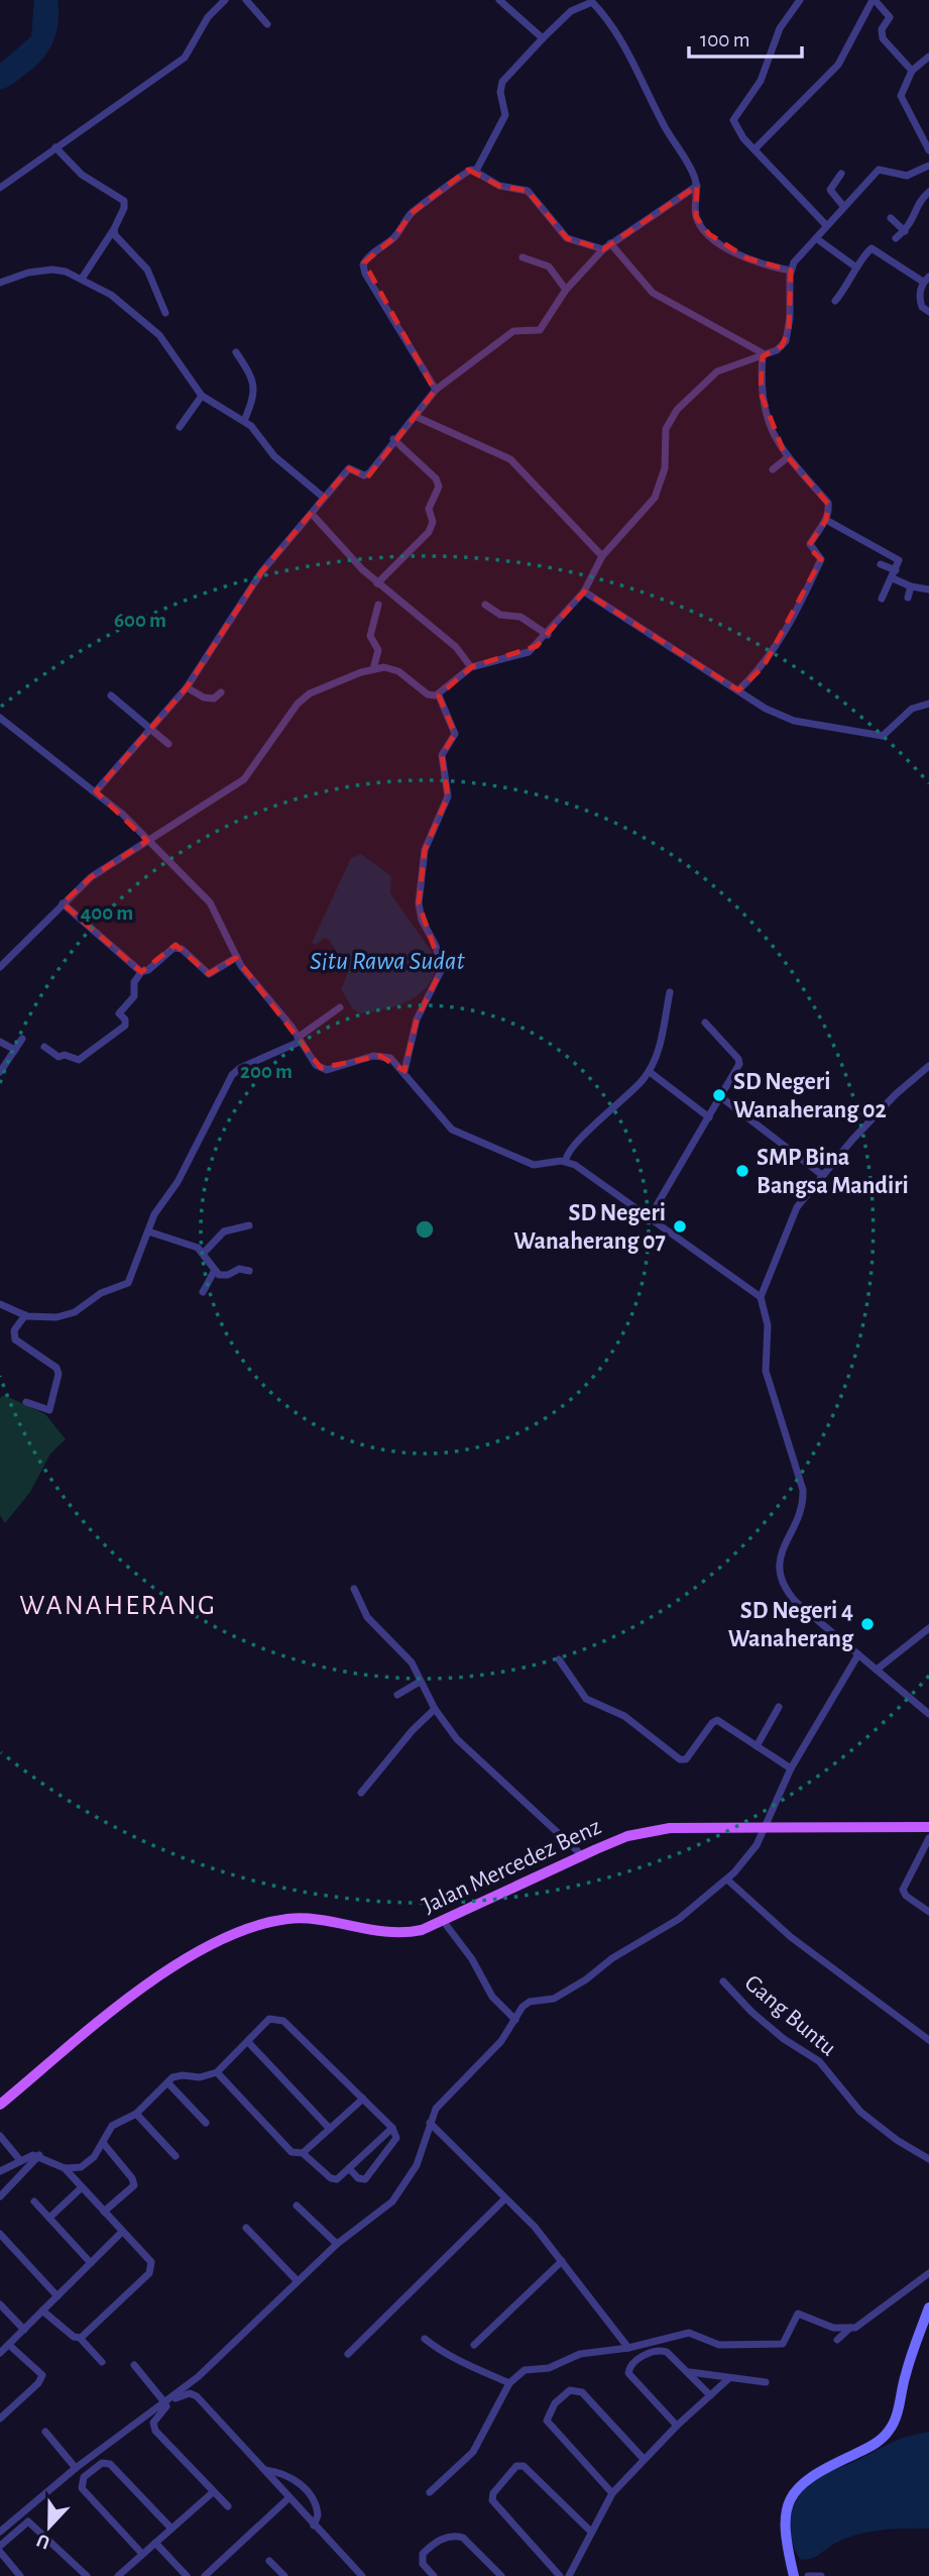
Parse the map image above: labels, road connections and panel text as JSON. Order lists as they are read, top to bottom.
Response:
{
  "streets": {
    "main road": ["Jalan Mercedez Benz"],
    "street": ["Gang Buntu"]
  },
  "districts": ["WANAHERANG"],
  "water": ["Situ Rawa Sudat"],
  "places": [
    "SD Negeri Wanaherang 02",
    "SMP Bina Bangsa Mandiri",
    "SD Negeri Wanaherang 07",
    "SD Negeri 4 Wanaherang"
  ],
  "scale_bar": "100 m",
  "north": "bottom",
  "rings": ["600 m", "400 m", "200 m"]
}
